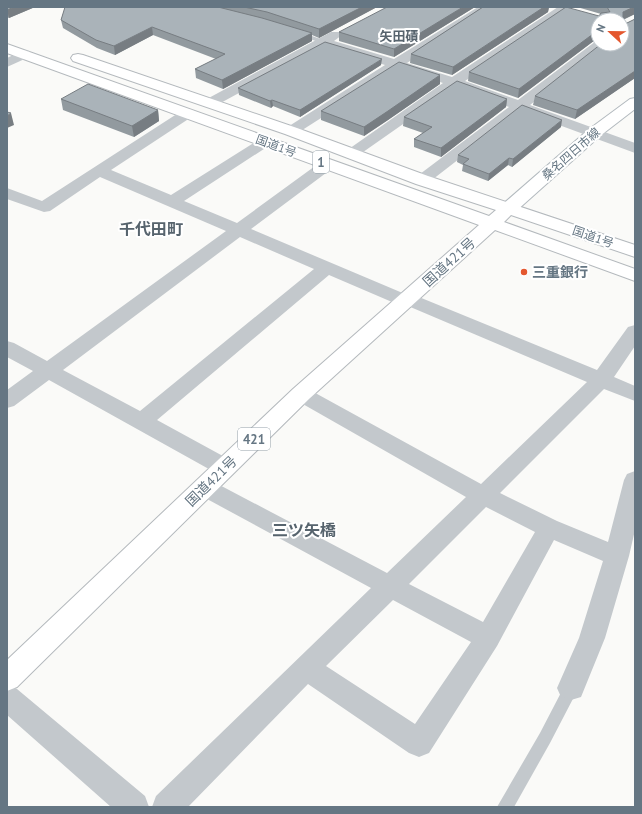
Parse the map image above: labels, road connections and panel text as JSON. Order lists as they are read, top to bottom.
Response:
{
  "streets": {
    "main road": [
      "国道1号",
      "桑名四日市線",
      "1",
      "国道421号",
      "421"
    ]
  },
  "crossings": [
    ["国道1号", "桑名四日市線"],
    ["国道1号", "国道421号"],
    ["桑名四日市線", "国道421号"]
  ],
  "districts": ["矢田磧", "千代田町", "三ツ矢橋"],
  "places": ["三重銀行"],
  "north": "left"
}
